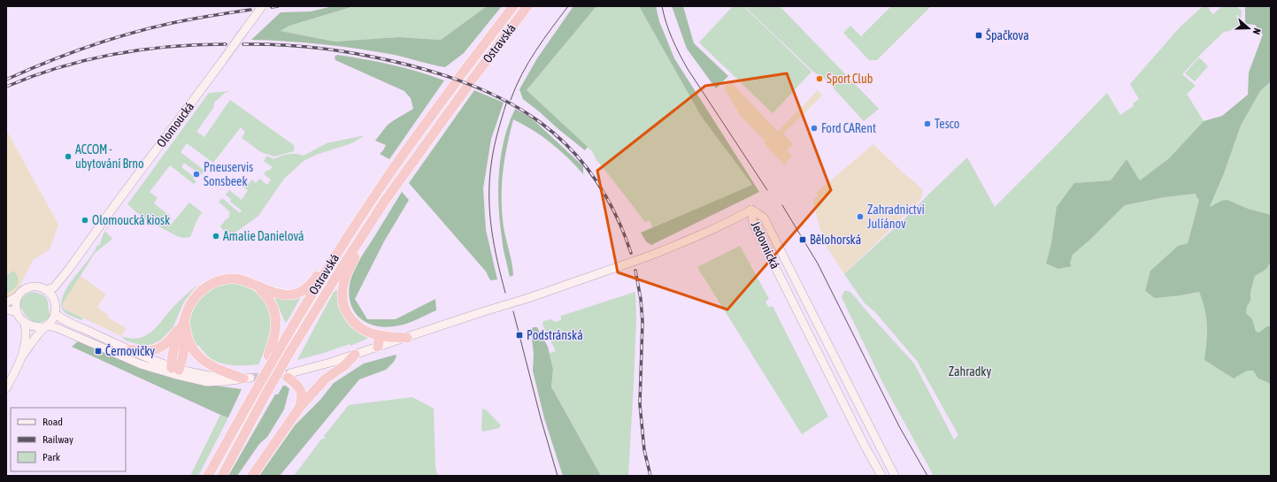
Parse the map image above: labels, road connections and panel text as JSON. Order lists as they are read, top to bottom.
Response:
{
  "streets": {
    "highway": ["Ostravská"],
    "main road": ["Olomoucká", "Jedovnická"]
  },
  "parks": ["Zahradky"],
  "places": {
    "transit": [
      "Špačkova",
      "Bělohorská",
      "Podstránská",
      "Černovičky"
    ],
    "other": [
      "Sport Club",
      "Tesco",
      "Ford CARent",
      "ACCOM - ubytování Brno",
      "Pneuservis Sonsbeek",
      "Zahradnictví Julíánov",
      "Olomoucká kiosk",
      "Amalie Danielová"
    ]
  },
  "legend": ["Road", "Railway", "Park"],
  "north": "right"
}
